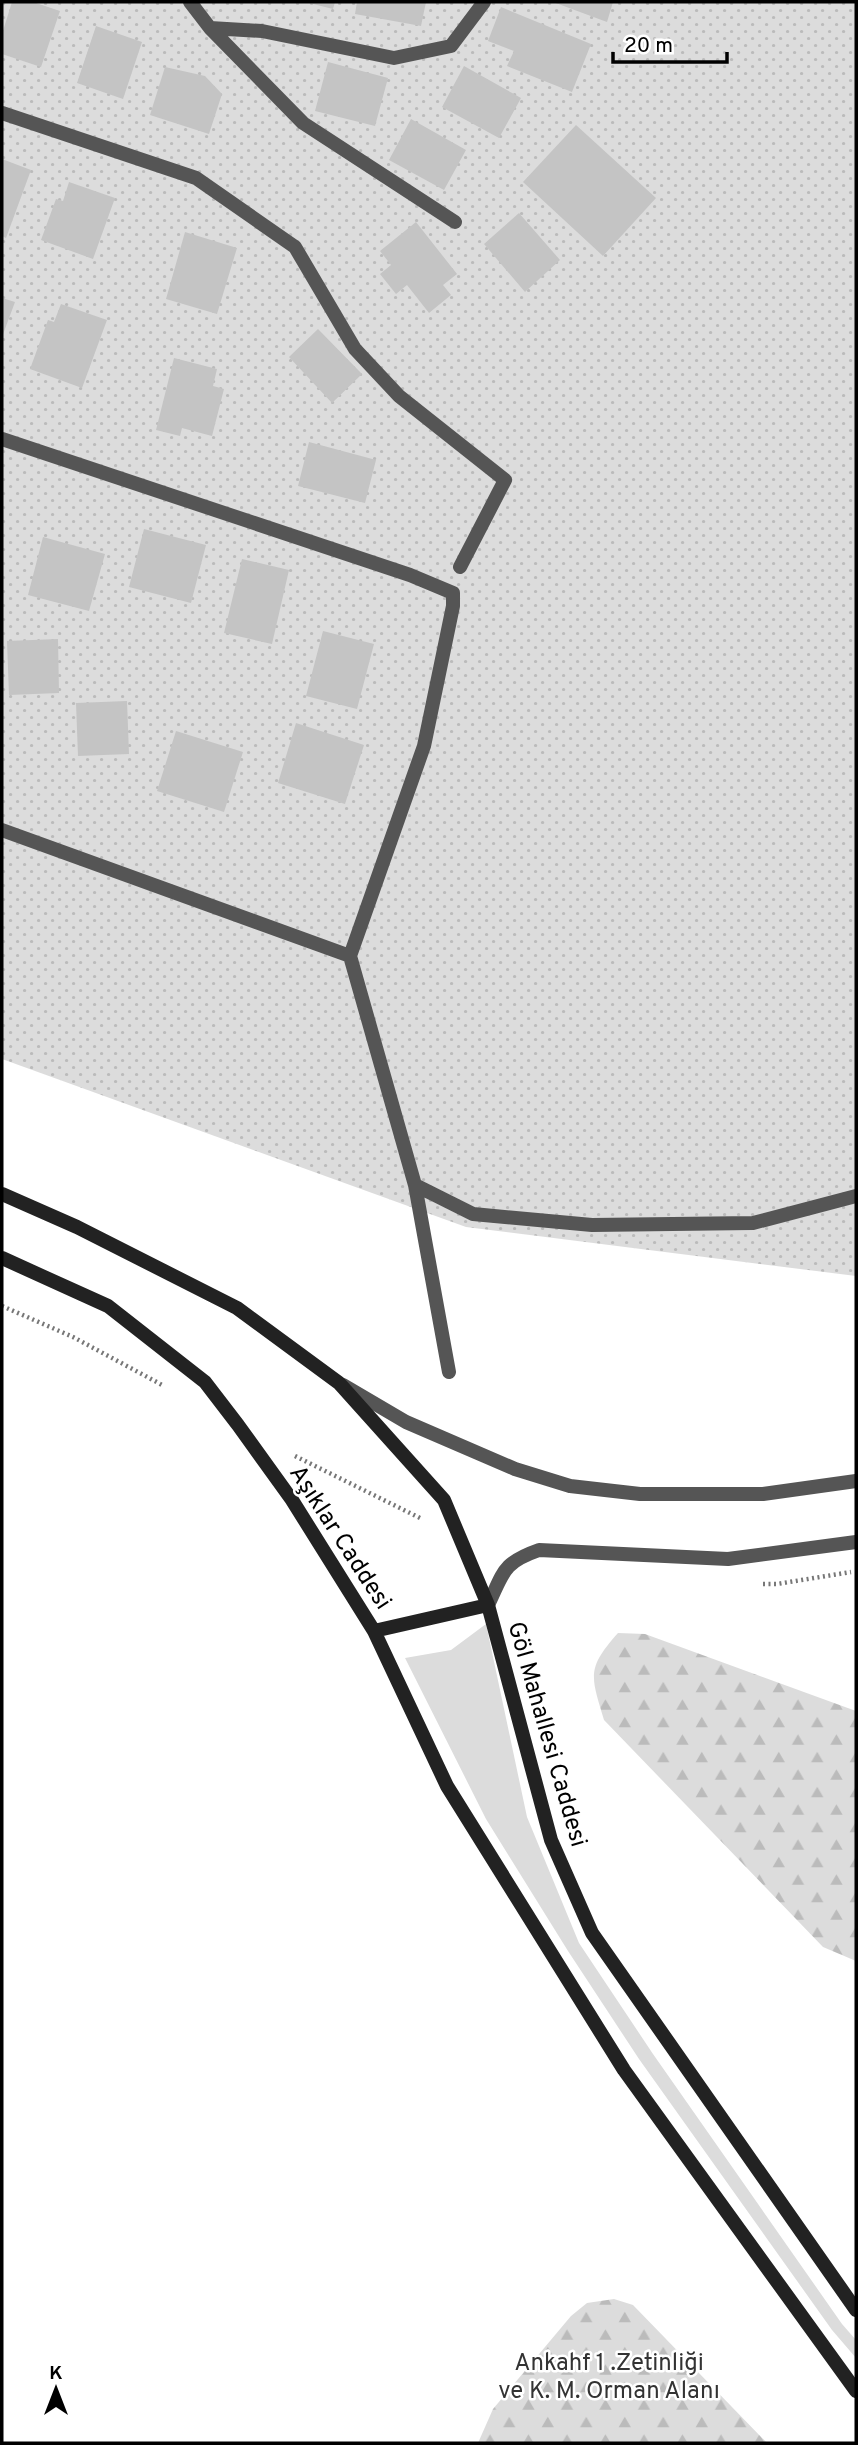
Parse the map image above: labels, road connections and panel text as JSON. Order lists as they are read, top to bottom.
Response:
{
  "streets": {
    "main road": ["Aşıklar Caddesi", "Göl Mahallesi Caddesi"]
  },
  "crossings": [
    ["Aşıklar Caddesi", "Göl Mahallesi Caddesi"]
  ],
  "parks": ["Ankahf 1 .Zetinliği ve K. M. Orman Alanı"],
  "scale_bar": "20 m",
  "north": "top"
}
